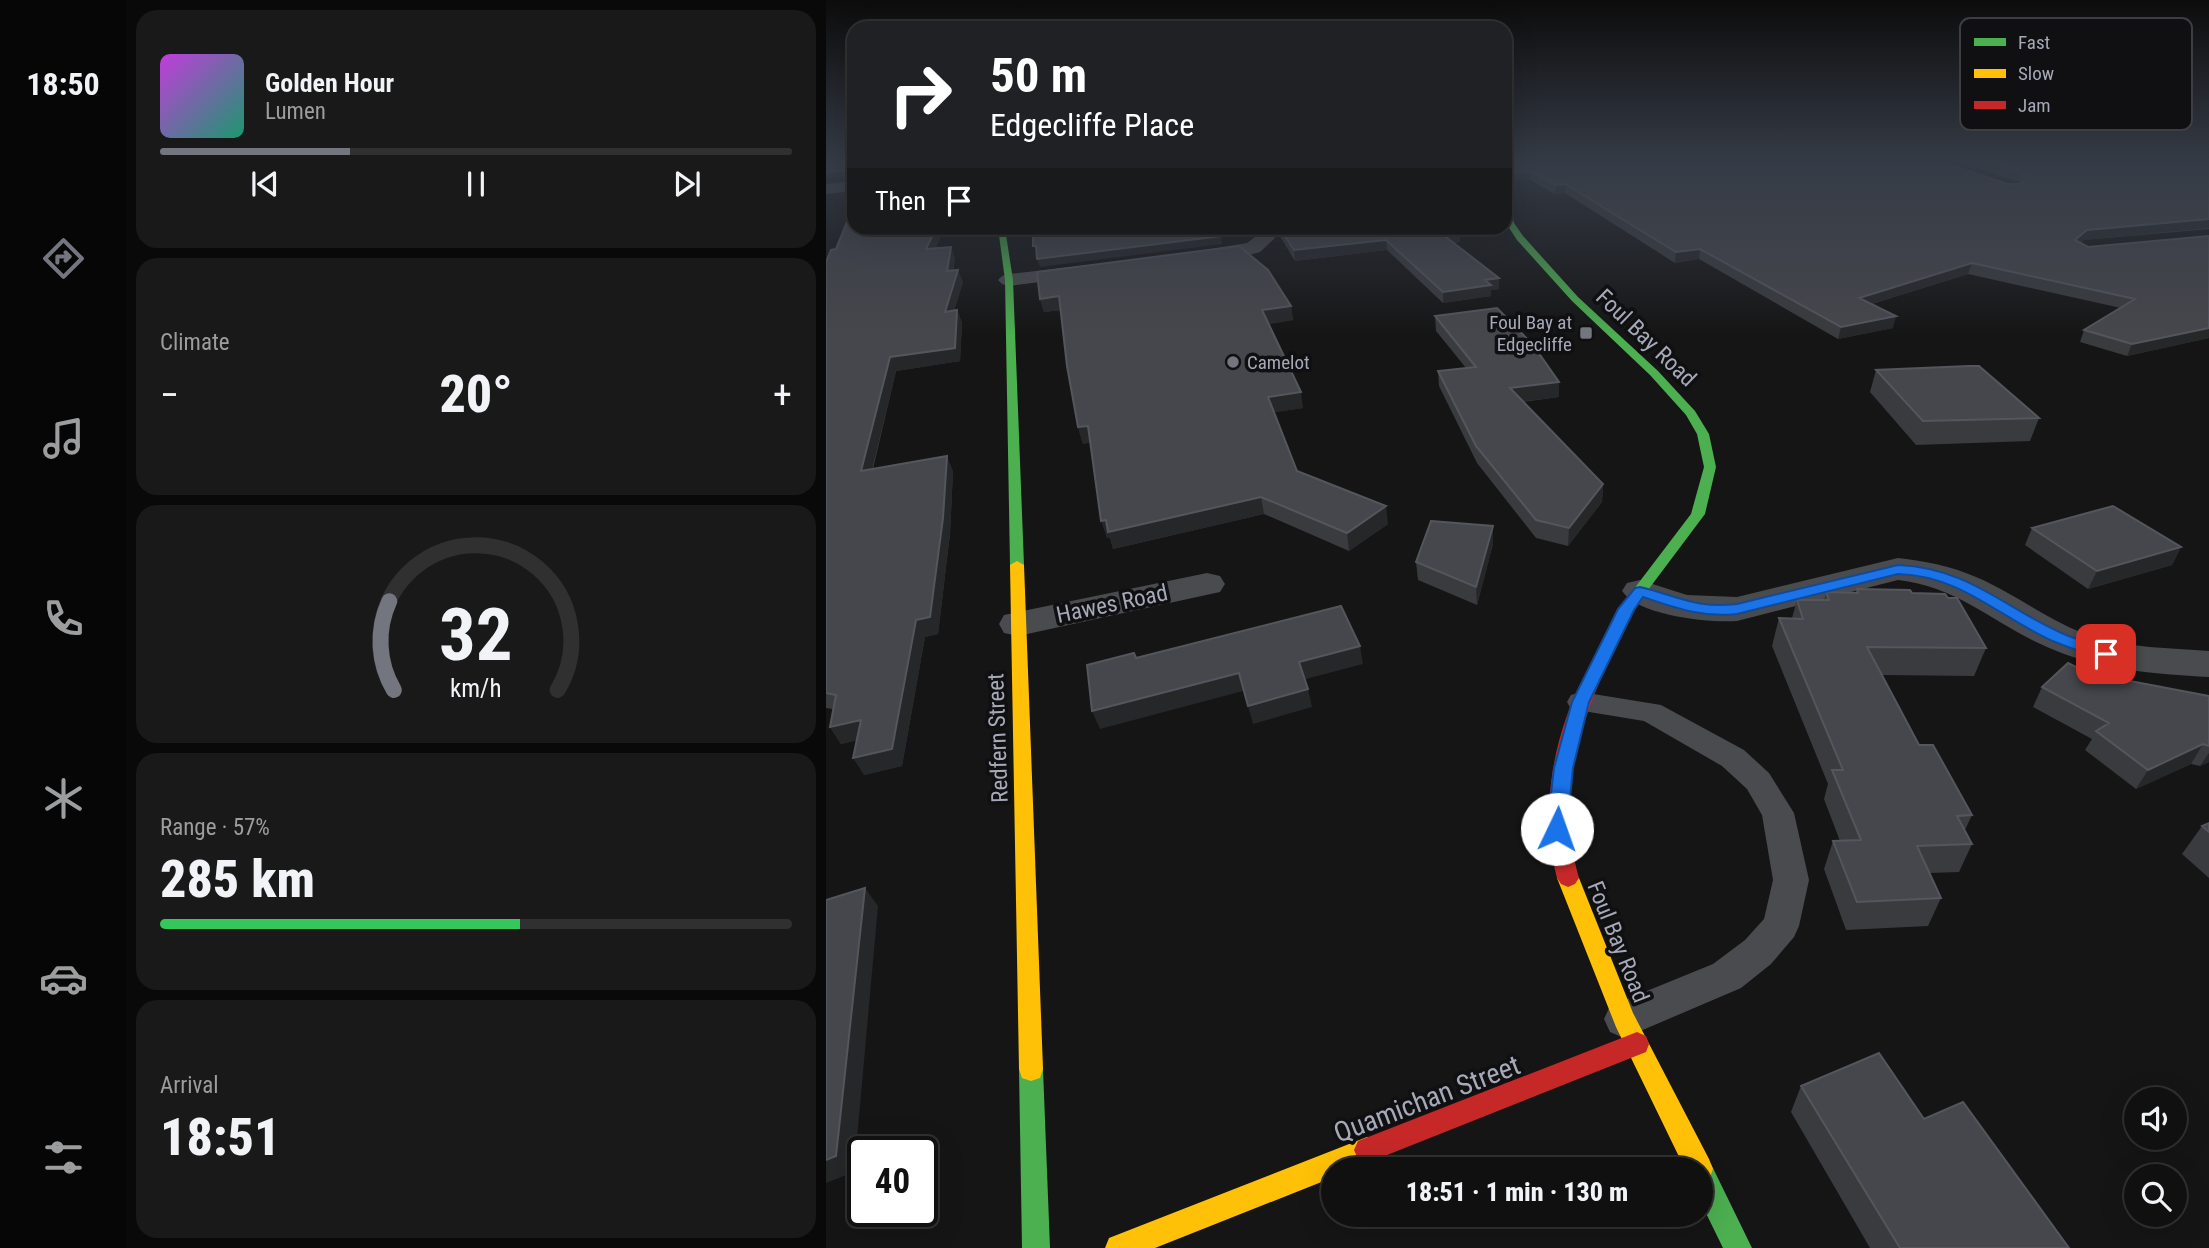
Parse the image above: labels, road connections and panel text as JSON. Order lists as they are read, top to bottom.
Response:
{
  "streets": {
    "street": [
      "Foul Bay Road",
      "Hawes Road",
      "Redfern Street",
      "Quamichan Street"
    ]
  },
  "crossings": [
    ["Foul Bay Road", "Quamichan Street"],
    ["Hawes Road", "Redfern Street"]
  ],
  "places": {
    "transit": ["Foul Bay at Edgecliffe"],
    "other": ["Camelot"]
  },
  "legend": ["Fast", "Slow", "Jam"],
  "page": {
    "tabs": "18:50",
    "turn": ["50 m", "Edgecliffe Place"],
    "song": ["Golden Hour", "Lumen"],
    "then": "Then",
    "tile": [
      "Climate",
      ["Range · 57%", "285 km"],
      ["Arrival", "18:51"]
    ],
    "heat": ["−", "20°", "+"],
    "limit": "40",
    "trip": "18:51 · 1 min · 130 m",
    "gauge": ["32", "km/h"]
  }
}
